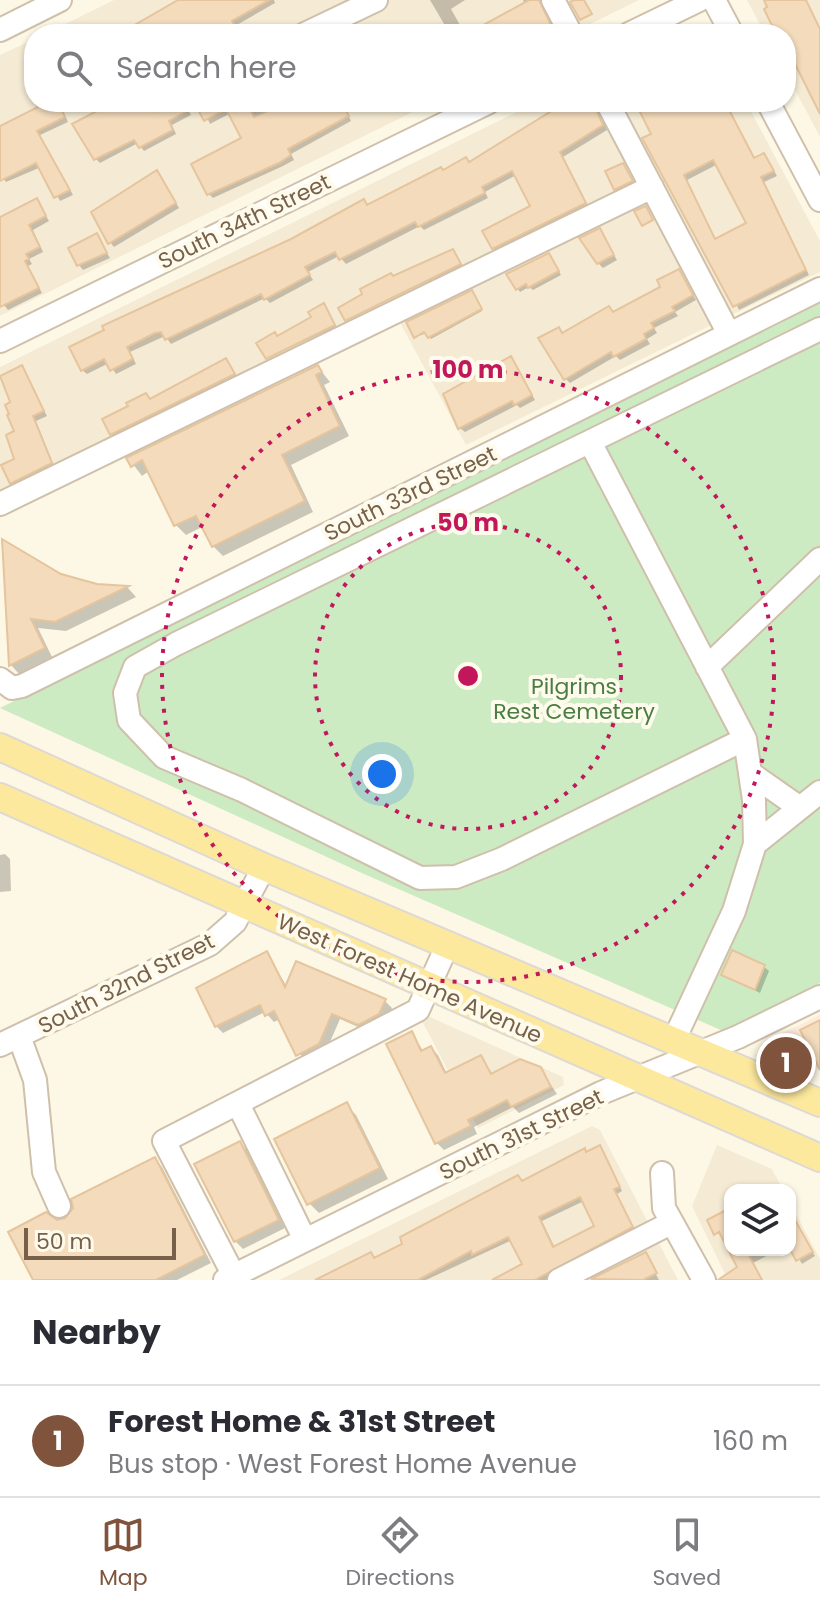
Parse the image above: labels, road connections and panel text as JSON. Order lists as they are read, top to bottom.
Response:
{
  "streets": {
    "main road": ["West Forest Home Avenue"],
    "street": [
      "South 34th Street",
      "South 33rd Street",
      "South 32nd Street",
      "South 31st Street"
    ]
  },
  "crossings": [
    ["West Forest Home Avenue", "South 32nd Street"],
    ["West Forest Home Avenue", "South 31st Street"]
  ],
  "parks": ["Pilgrims Rest Cemetery"],
  "scale_bar": "50 m",
  "page": {
    "search": "Search here",
    "pins": "1",
    "scale": "50 m",
    "heading": "Nearby",
    "list": [
      {
        "mark": "1",
        "name": "Forest Home & 31st Street",
        "note": "Bus stop · West Forest Home Avenue",
        "value": "160 m"
      }
    ],
    "nav": ["Map", "Directions", "Saved"]
  },
  "rings": ["100 m", "50 m"]
}
